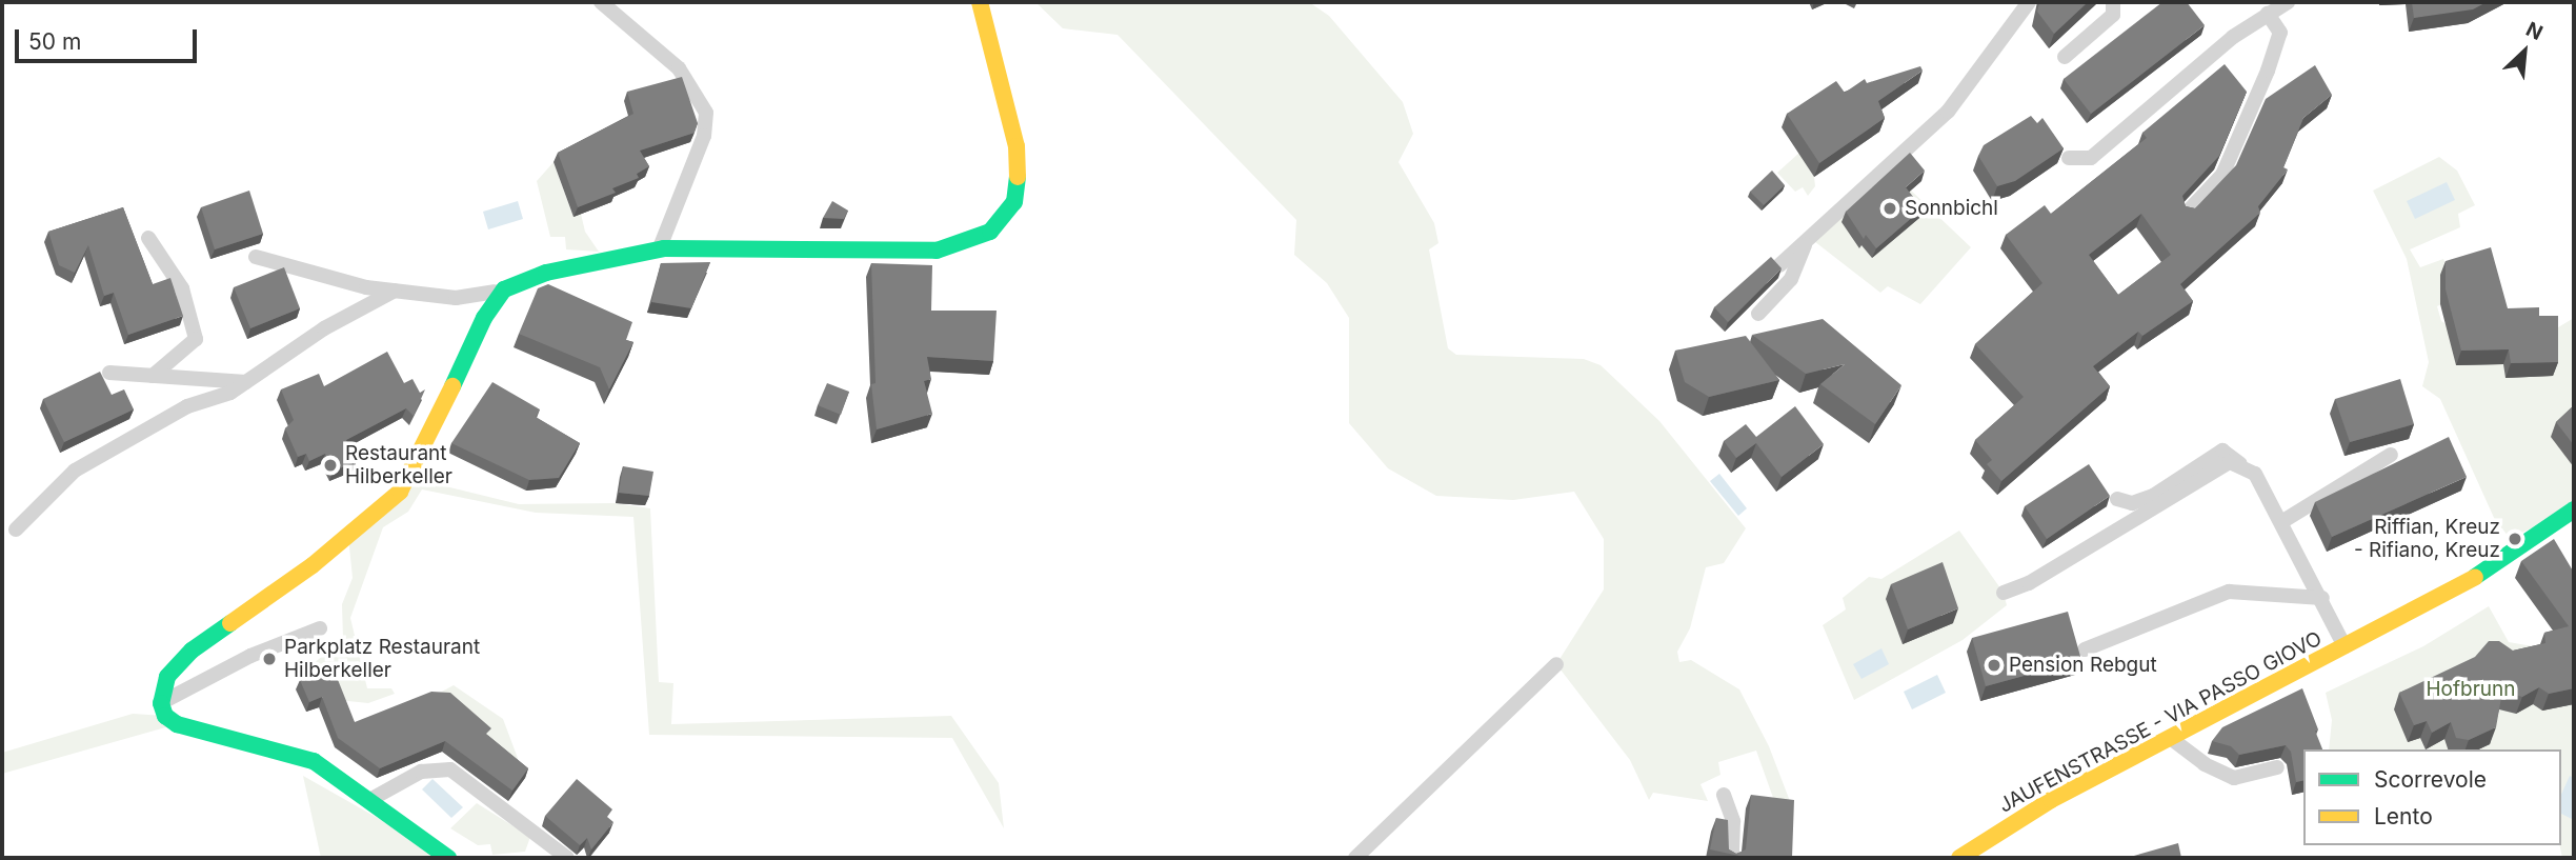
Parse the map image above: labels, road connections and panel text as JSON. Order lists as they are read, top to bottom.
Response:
{
  "streets": {
    "street": ["JAUFENSTRASSE - VIA PASSO GIOVO"]
  },
  "parks": ["Hofbrunn"],
  "places": [
    "Sonnbichl",
    "Restaurant Hilberkeller",
    "Riffian, Kreuz - Rifiano, Kreuz",
    "Parkplatz Restaurant Hilberkeller",
    "Pension Rebgut"
  ],
  "legend": ["Scorrevole", "Lento"],
  "scale_bar": "50 m",
  "north": "top right"
}
